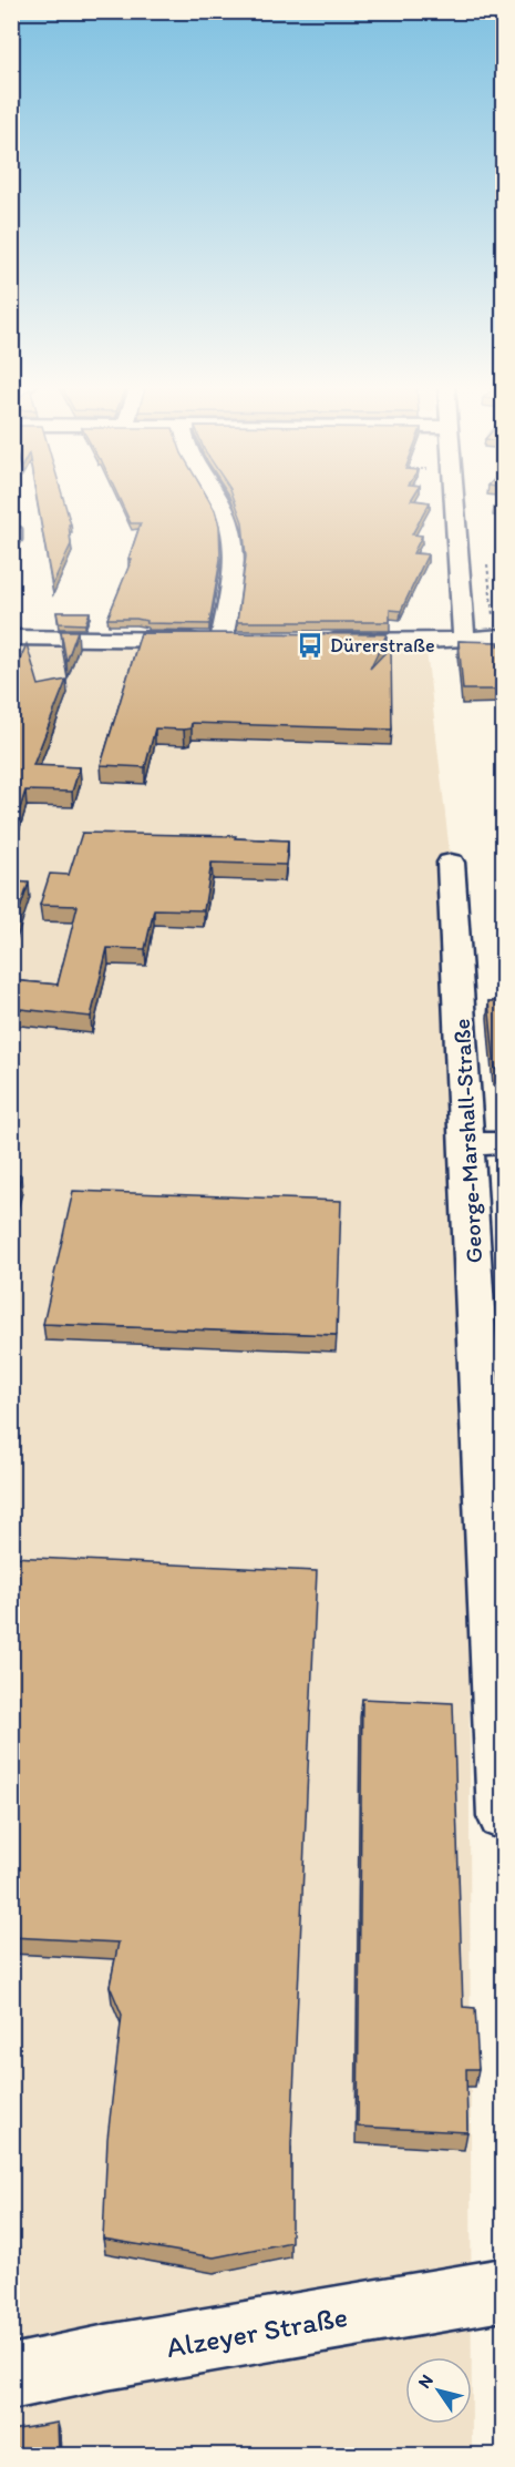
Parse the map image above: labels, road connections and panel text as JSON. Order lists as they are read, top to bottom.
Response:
{
  "streets": {
    "street": ["George-Marshall-Straße", "Alzeyer Straße"]
  },
  "places": {
    "bus stop": ["Dürerstraße"]
  },
  "north": "top left"
}
